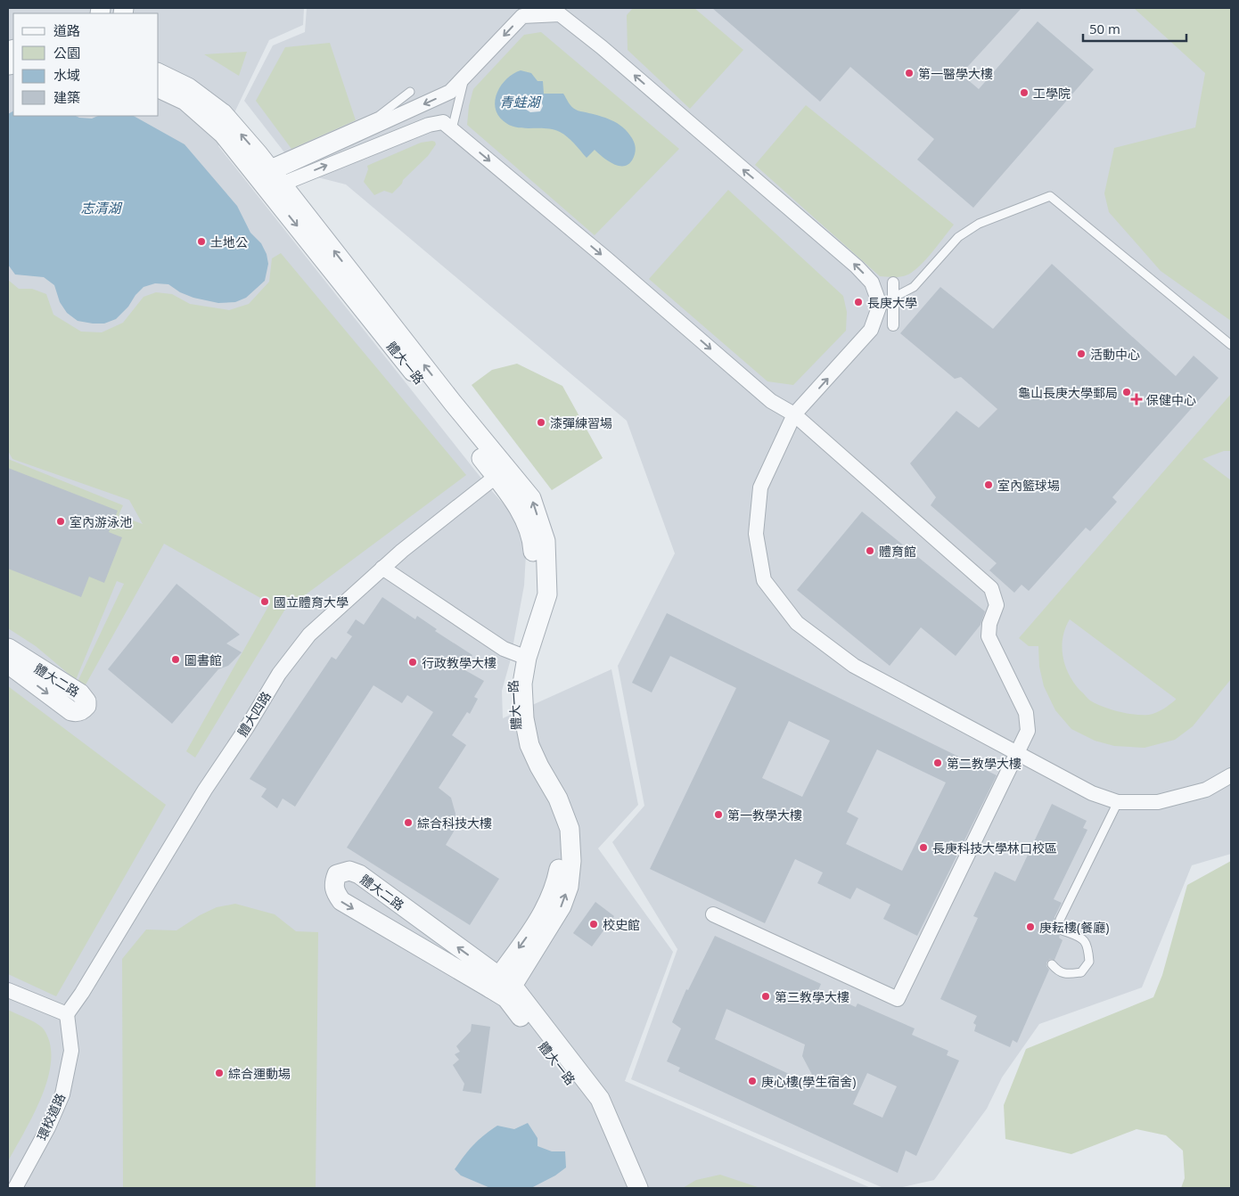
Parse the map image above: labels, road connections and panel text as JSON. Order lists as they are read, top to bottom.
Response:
{
  "streets": {
    "street": [
      "體大一路",
      "體大二路",
      "體大四路",
      "環校道路"
    ]
  },
  "crossings": [
    ["體大一路", "體大二路"],
    ["體大一路", "體大四路"],
    ["體大四路", "環校道路"]
  ],
  "water": ["青蛙湖", "志清湖"],
  "places": {
    "other": [
      "第一醫學大樓",
      "工學院",
      "土地公",
      "長庚大學",
      "活動中心",
      "龜山長庚大學郵局",
      "漆彈練習場",
      "室內籃球場",
      "室內游泳池",
      "體育館",
      "國立體育大學",
      "圖書館",
      "行政教學大樓",
      "第二教學大樓",
      "第一教學大樓",
      "綜合科技大樓",
      "長庚科技大學林口校區",
      "校史館",
      "庚耘樓(餐廳)",
      "第三教學大樓",
      "綜合運動場",
      "庚心樓(學生宿舍)"
    ],
    "health": ["保健中心"]
  },
  "legend": [
    "道路",
    "公園",
    "水域",
    "建築"
  ],
  "scale_bar": "50 m"
}
